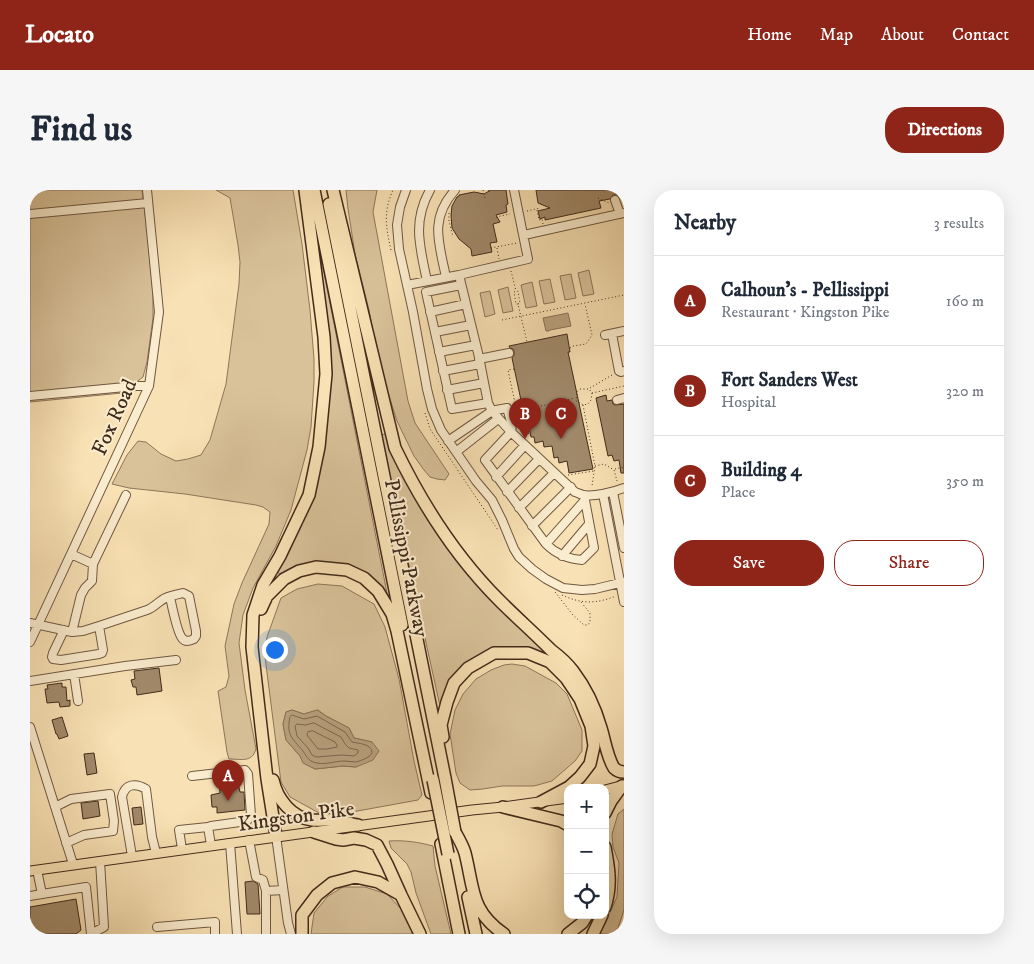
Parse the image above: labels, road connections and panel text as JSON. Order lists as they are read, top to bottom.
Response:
{
  "streets": {
    "highway": ["Pellissippi Parkway"],
    "main road": ["Kingston Pike"],
    "street": ["Fox Road"]
  },
  "page": {
    "header": "Locato",
    "nav": [
      "Home",
      "Map",
      "About",
      "Contact"
    ],
    "buttons": [
      "Directions",
      ["Save", "Share"]
    ],
    "title": "Find us",
    "heading": ["Nearby", "3 results"],
    "list": [
      {
        "mark": "A",
        "name": "Calhoun's - Pellissippi",
        "note": "Restaurant · Kingston Pike",
        "value": "160 m"
      },
      {
        "mark": "B",
        "name": "Fort Sanders West",
        "note": "Hospital",
        "value": "320 m"
      },
      {
        "mark": "C",
        "name": "Building 4",
        "note": "Place",
        "value": "350 m"
      }
    ],
    "pins": ["B", "C", "A"],
    "map_buttons": ["+", "−"]
  }
}
